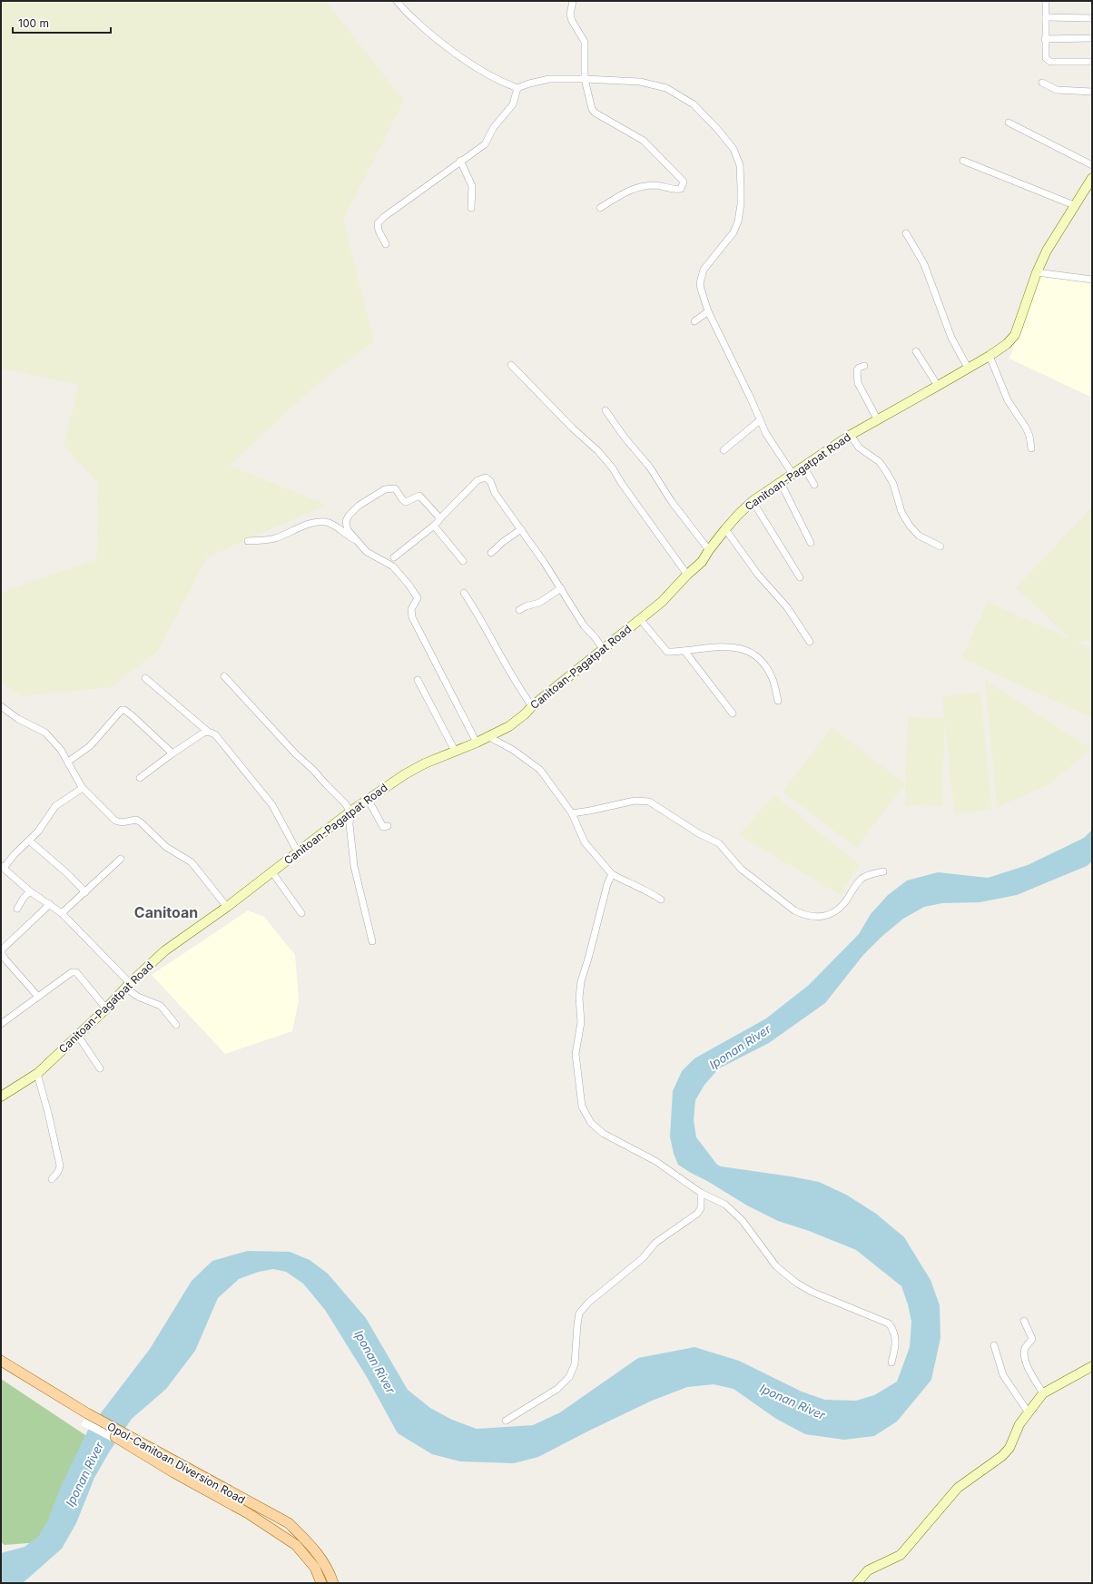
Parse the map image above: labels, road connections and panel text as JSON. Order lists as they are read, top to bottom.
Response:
{
  "streets": {
    "main road": ["Opol-Canitoan Diversion Road"],
    "street": ["Canitoan-Pagatpat Road"]
  },
  "districts": ["Canitoan"],
  "water": ["Iponan River"],
  "scale_bar": "100 m"
}
